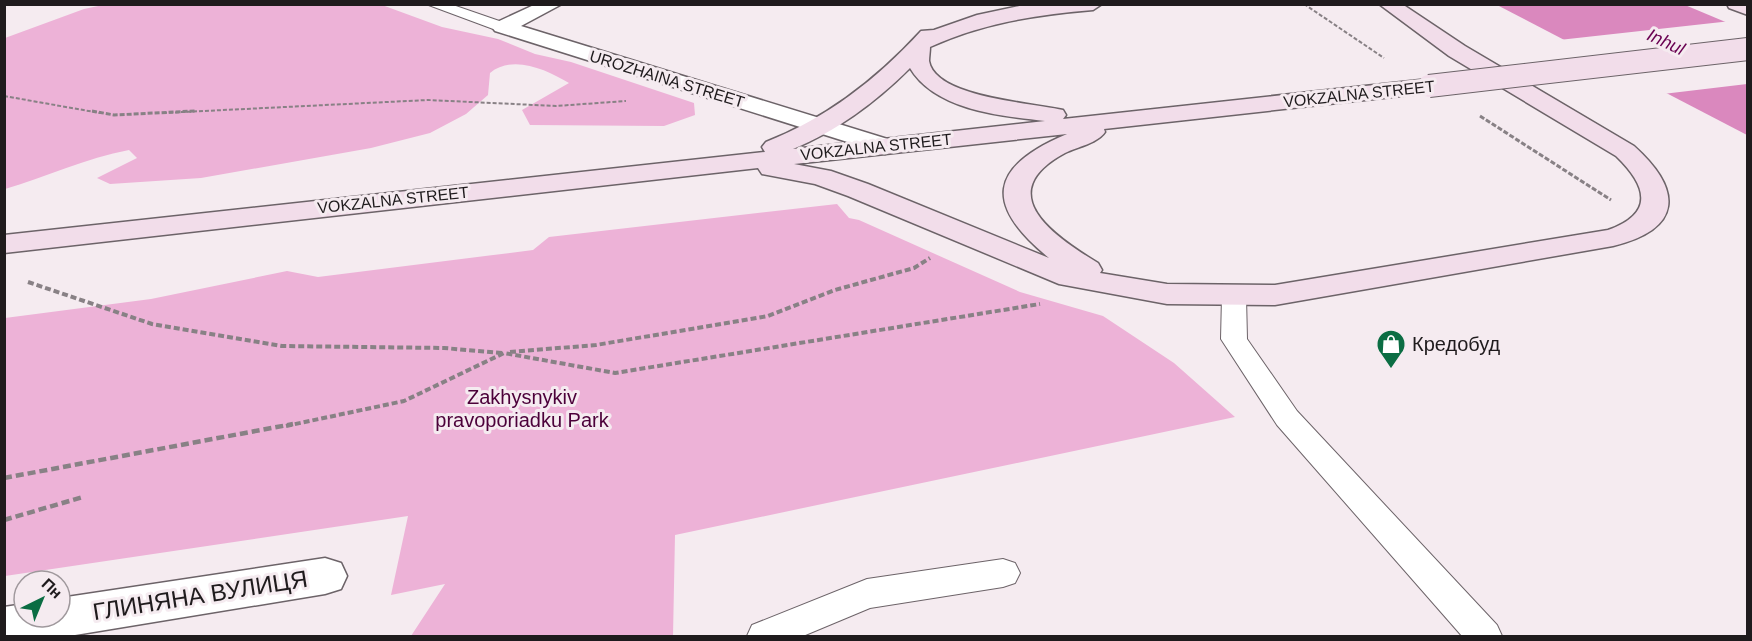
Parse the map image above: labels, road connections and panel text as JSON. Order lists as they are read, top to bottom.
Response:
{
  "streets": {
    "main road": ["VOKZALNA STREET"],
    "street": ["UROZHAINA STREET", "ГЛИНЯНА ВУЛИЦЯ"]
  },
  "crossings": [
    ["UROZHAINA STREET", "VOKZALNA STREET"]
  ],
  "water": ["Inhul"],
  "parks": ["Zakhysnykiv pravoporiadku Park"],
  "places": {
    "shop": ["Кредобуд"]
  },
  "north": "top right"
}
